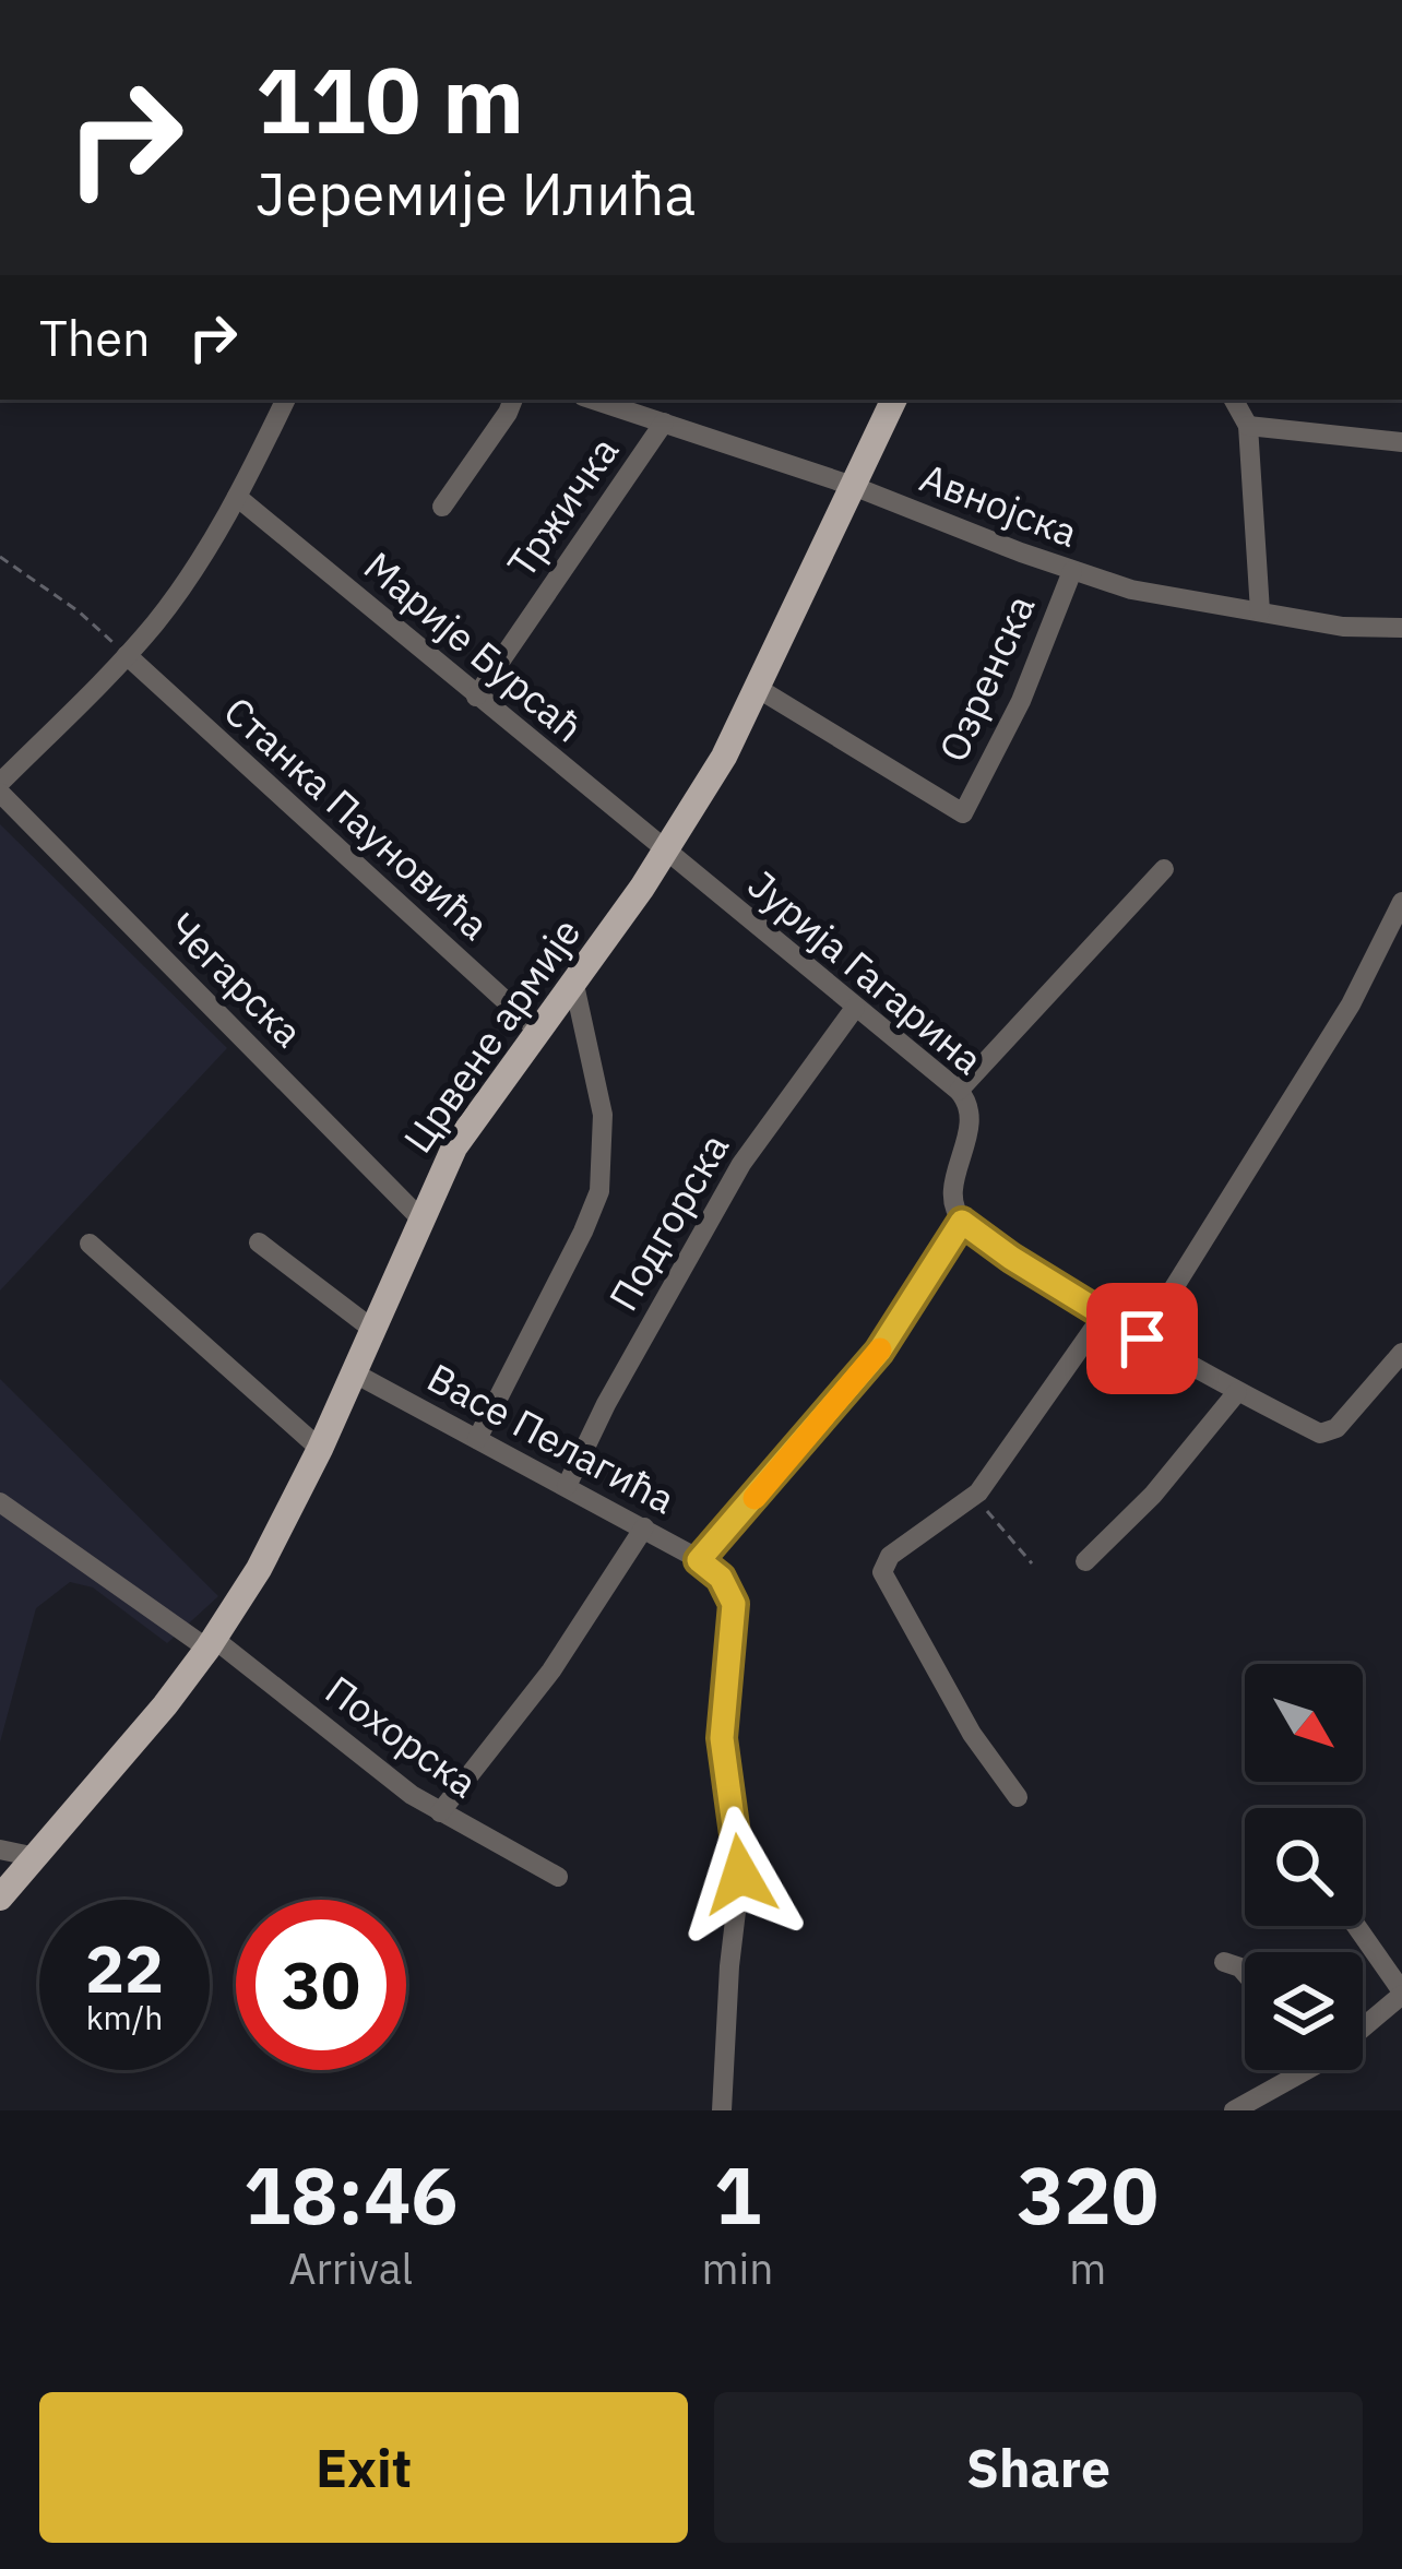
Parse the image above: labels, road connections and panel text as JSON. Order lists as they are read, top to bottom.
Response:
{
  "streets": {
    "main road": ["Црвене армије"],
    "street": [
      "Авнојска",
      "Тржичка",
      "Марије Бурсаћ",
      "Озренска",
      "Станка Пауновића",
      "Јурија Гагарина",
      "Чегарска",
      "Подгорска",
      "Васе Пелагића",
      "Похорска"
    ]
  },
  "crossings": [
    ["Авнојска", "Тржичка"],
    ["Авнојска", "Озренска"],
    ["Авнојска", "Црвене армије"],
    ["Тржичка", "Марије Бурсаћ"],
    ["Марије Бурсаћ", "Јурија Гагарина"],
    ["Марије Бурсаћ", "Црвене армије"],
    ["Озренска", "Црвене армије"],
    ["Станка Пауновића", "Црвене армије"],
    ["Јурија Гагарина", "Црвене армије"],
    ["Јурија Гагарина", "Подгорска"],
    ["Чегарска", "Црвене армије"],
    ["Црвене армије", "Васе Пелагића"],
    ["Црвене армије", "Похорска"],
    ["Подгорска", "Васе Пелагића"]
  ],
  "north": "bottom right",
  "page": {
    "turn": ["110 m", "Јеремије Илића"],
    "then": "Then",
    "speed": "22 km/h",
    "limit": "30",
    "eta": [
      "18:46",
      "Arrival",
      "1",
      "min",
      "320",
      "m"
    ],
    "buttons": ["Exit", "Share"]
  }
}
